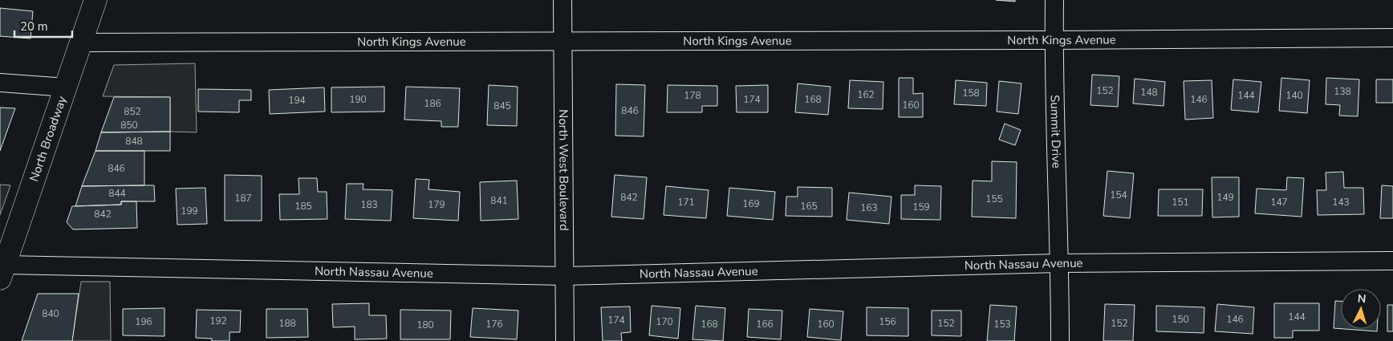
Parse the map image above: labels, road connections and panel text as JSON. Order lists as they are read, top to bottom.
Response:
{
  "streets": {
    "main road": ["North Broadway"],
    "street": [
      "North Kings Avenue",
      "Summit Drive",
      "North West Boulevard",
      "North Nassau Avenue"
    ]
  },
  "crossings": [
    ["North Kings Avenue", "Summit Drive"],
    ["North Kings Avenue", "North Broadway"],
    ["North Kings Avenue", "North West Boulevard"],
    ["Summit Drive", "North Nassau Avenue"],
    ["North Broadway", "North Nassau Avenue"],
    ["North West Boulevard", "North Nassau Avenue"]
  ],
  "house_numbers": [
    "152",
    "138",
    "148",
    "158",
    "162",
    "178",
    "144",
    "140",
    "190",
    "174",
    "168",
    "146",
    "194",
    "186",
    "160",
    "845",
    "846",
    "852",
    "850",
    "848",
    "846",
    "844",
    "154",
    "842",
    "149",
    "187",
    "155",
    "841",
    "171",
    "151",
    "147",
    "143",
    "169",
    "183",
    "179",
    "185",
    "165",
    "159",
    "163",
    "199",
    "842",
    "840",
    "144",
    "150",
    "146",
    "174",
    "192",
    "196",
    "170",
    "156",
    "188",
    "152",
    "152",
    "176",
    "168",
    "166",
    "160",
    "153",
    "180"
  ],
  "scale_bar": "20 m",
  "north": "top"
}
